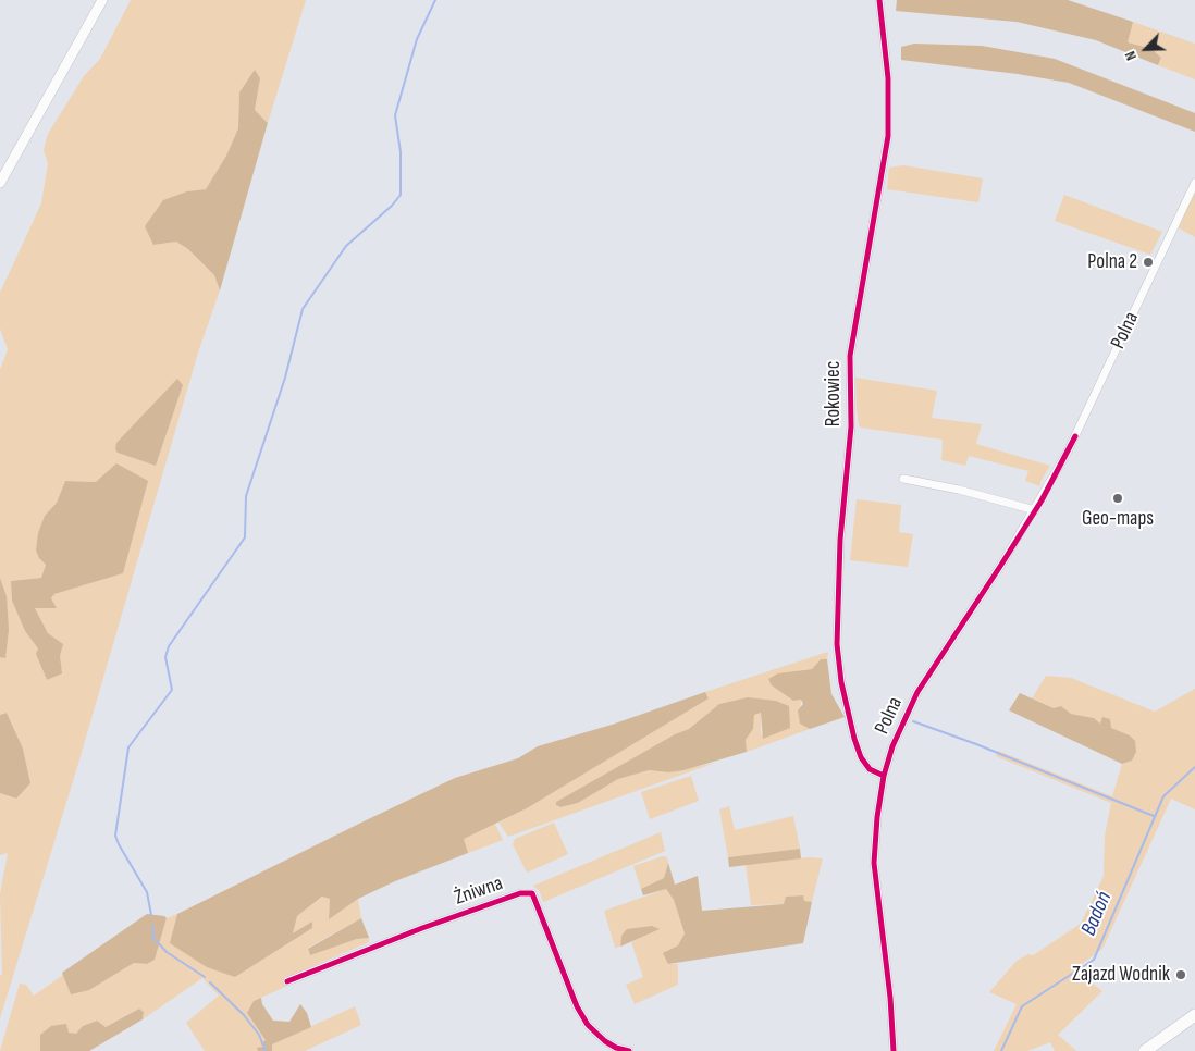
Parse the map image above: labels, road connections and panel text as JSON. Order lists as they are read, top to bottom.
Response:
{
  "streets": {
    "street": ["Polna", "Rokowiec", "Żniwna"]
  },
  "crossings": [
    ["Polna", "Rokowiec"]
  ],
  "water": ["Badoń"],
  "places": ["Polna 2", "Geo-maps", "Zajazd Wodnik"],
  "north": "bottom left"
}
